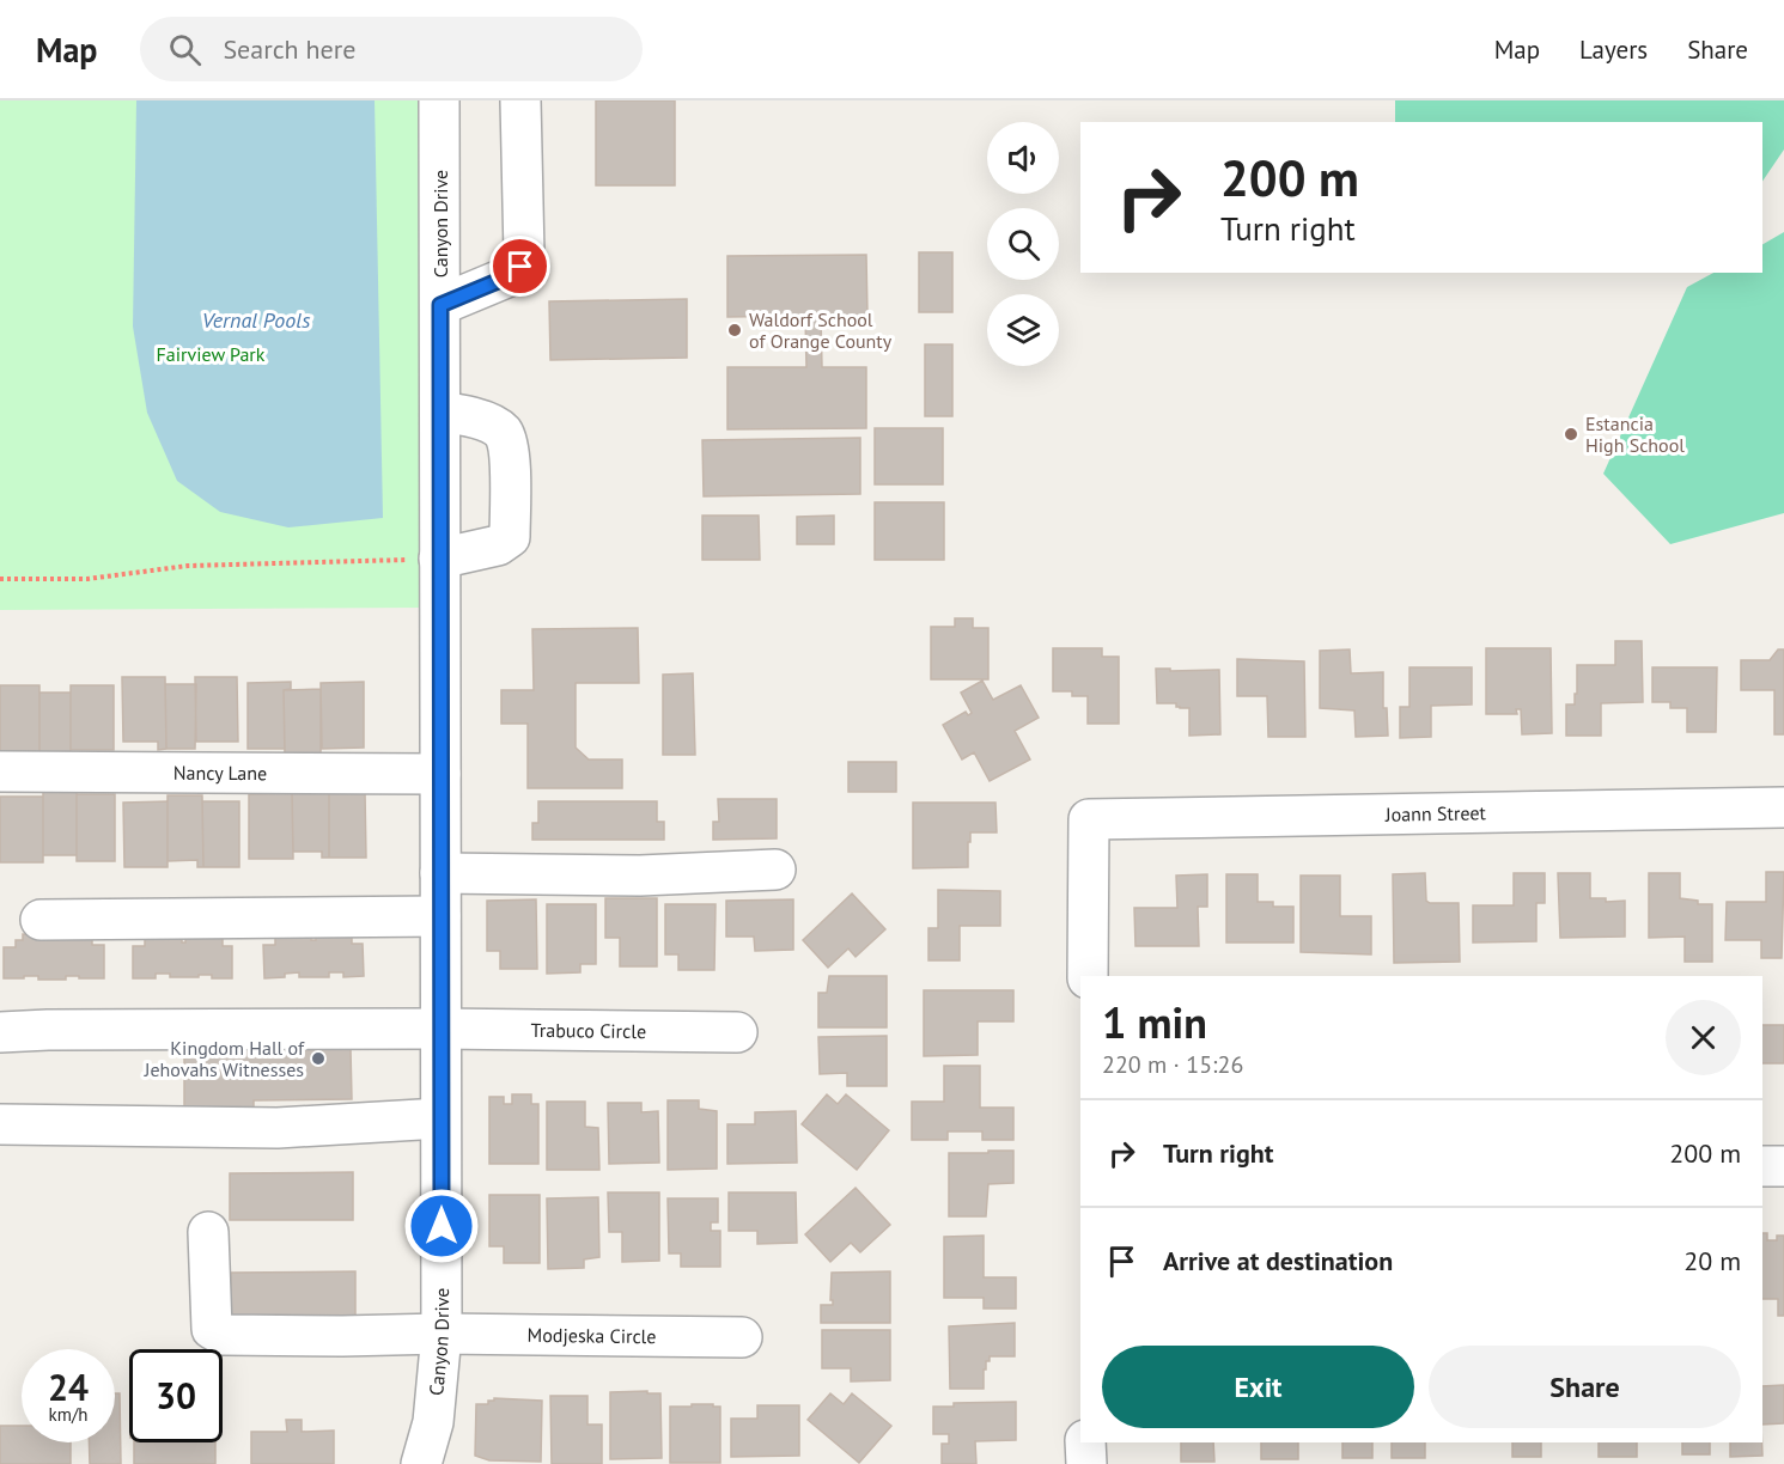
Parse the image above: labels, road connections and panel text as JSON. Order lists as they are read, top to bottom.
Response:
{
  "streets": {
    "street": [
      "Canyon Drive",
      "Nancy Lane",
      "Joann Street",
      "Trabuco Circle",
      "Modjeska Circle"
    ]
  },
  "crossings": [
    ["Canyon Drive", "Nancy Lane"],
    ["Canyon Drive", "Trabuco Circle"],
    ["Canyon Drive", "Modjeska Circle"]
  ],
  "water": ["Vernal Pools"],
  "parks": ["Fairview Park"],
  "places": ["Waldorf School of Orange County", "Estancia High School", "Kingdom Hall of Jehovahs Witnesses"],
  "page": {
    "header": "Map",
    "search": "Search here",
    "nav": ["Map", "Layers", "Share"],
    "turn": ["200 m", "Turn right"],
    "heading": ["1 min", "220 m · 15:26"],
    "list": [
      {
        "name": "Turn right",
        "value": "200 m"
      },
      {
        "name": "Arrive at destination",
        "value": "20 m"
      }
    ],
    "buttons": ["Exit", "Share"],
    "speed": "24 km/h",
    "limit": "30"
  }
}
